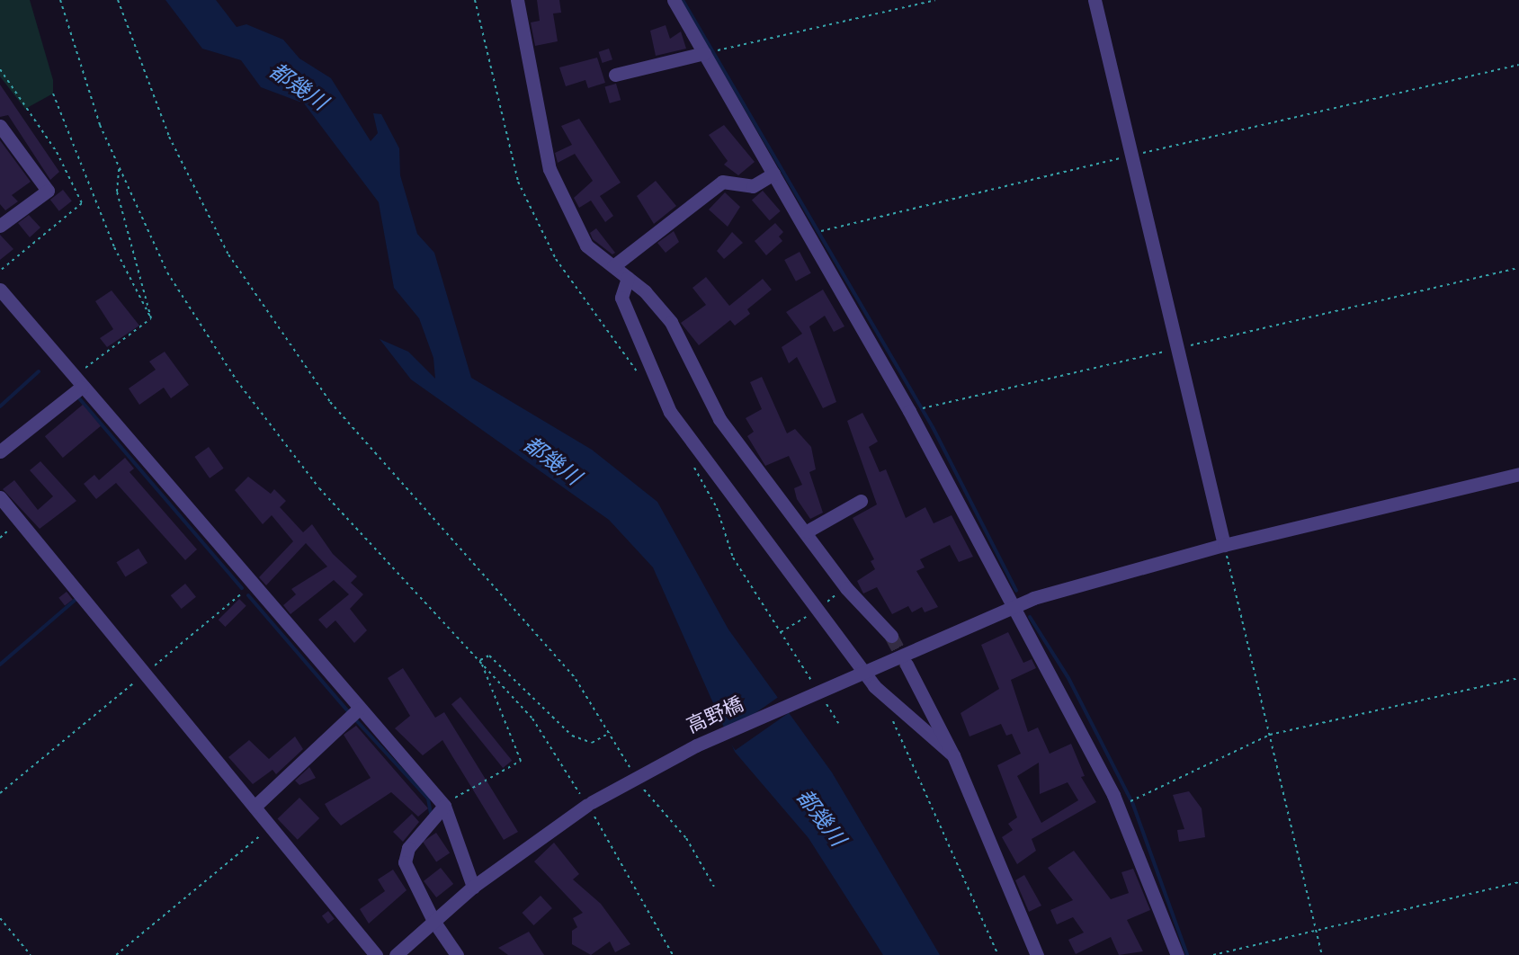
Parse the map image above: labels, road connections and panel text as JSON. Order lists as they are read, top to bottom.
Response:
{
  "streets": {
    "street": ["高野橋"]
  },
  "water": ["都幾川"]
}
